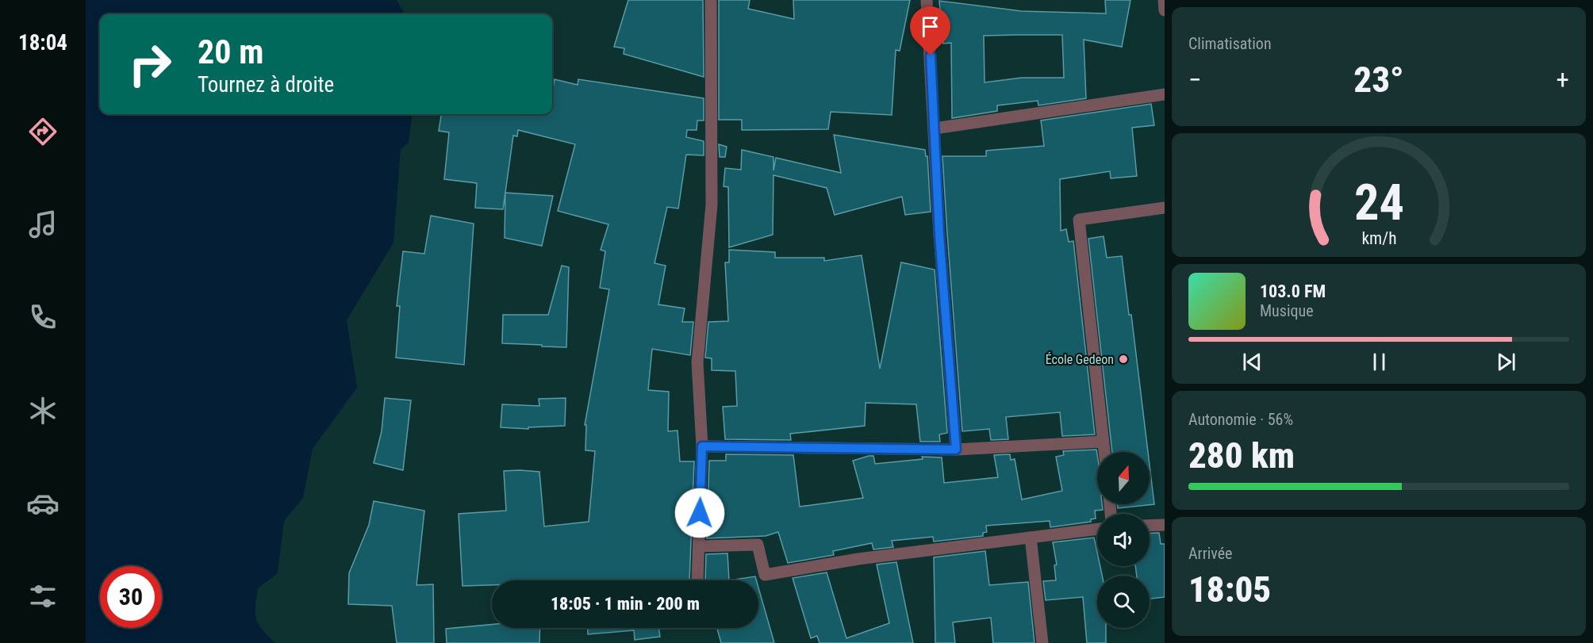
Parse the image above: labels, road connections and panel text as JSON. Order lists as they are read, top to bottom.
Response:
{
  "places": ["École Gedeon"],
  "north": "top",
  "page": {
    "tabs": "18:04",
    "tile": [
      "Climatisation",
      ["Autonomie · 56%", "280 km"],
      ["Arrivée", "18:05"]
    ],
    "turn": ["20 m", "Tournez à droite"],
    "heat": ["−", "23°", "+"],
    "song": ["103.0 FM", "Musique"],
    "limit": "30",
    "trip": "18:05 · 1 min · 200 m",
    "gauge": ["24", "km/h"]
  }
}
